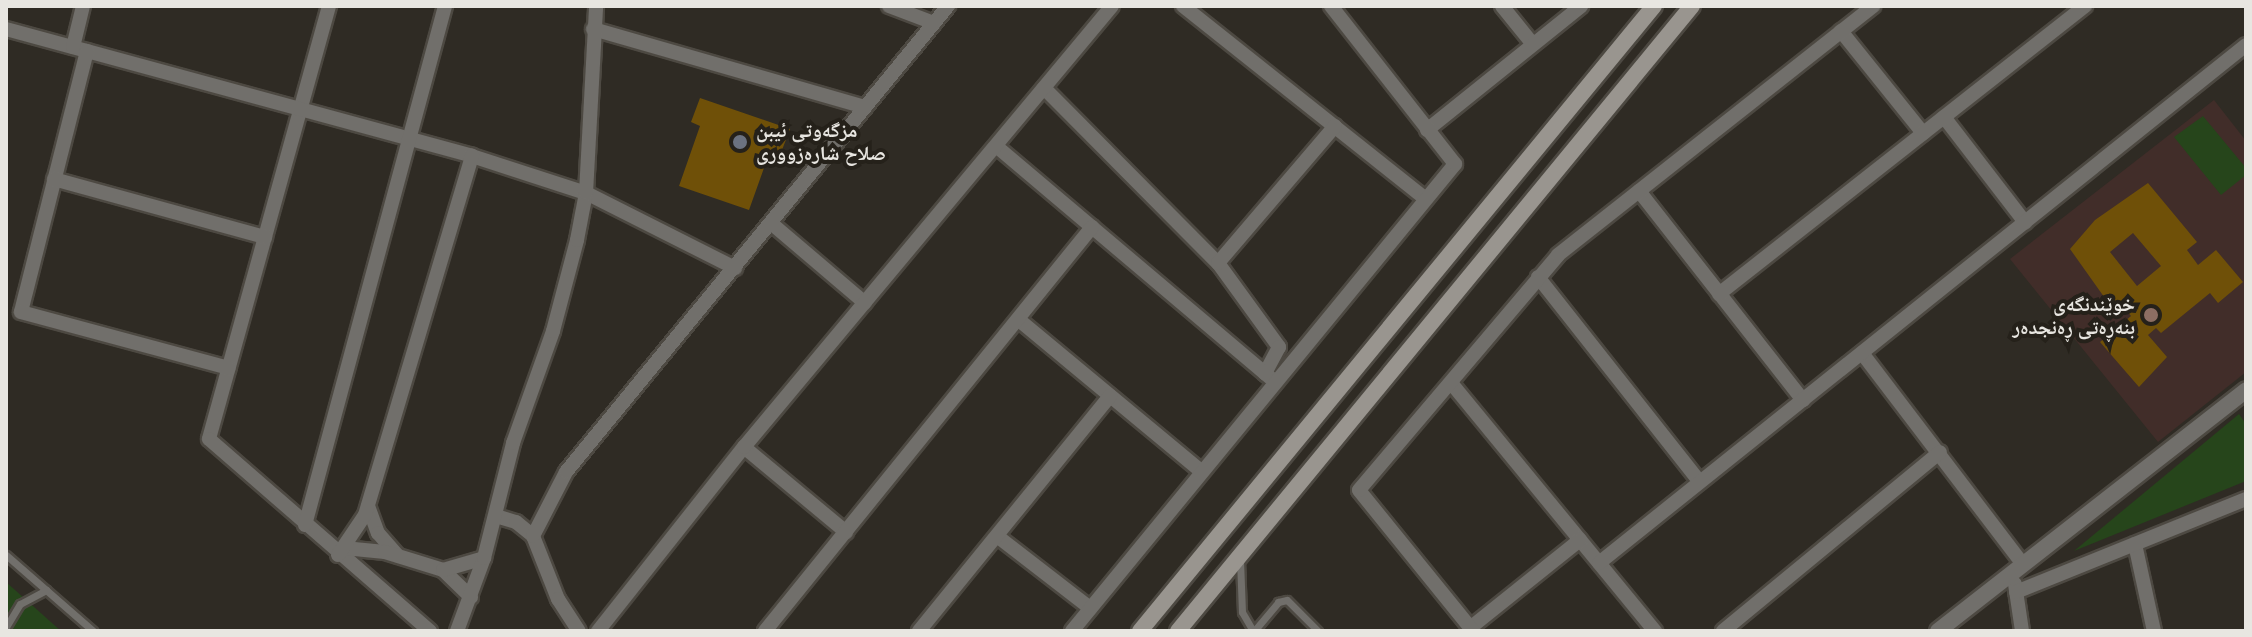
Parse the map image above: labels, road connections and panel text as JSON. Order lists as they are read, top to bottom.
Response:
{
  "places": ["مزگەوتی ئیبن صلاح شارەزووری", "خوێندنگەی بنەڕەتی ڕەنجدەر"]
}
